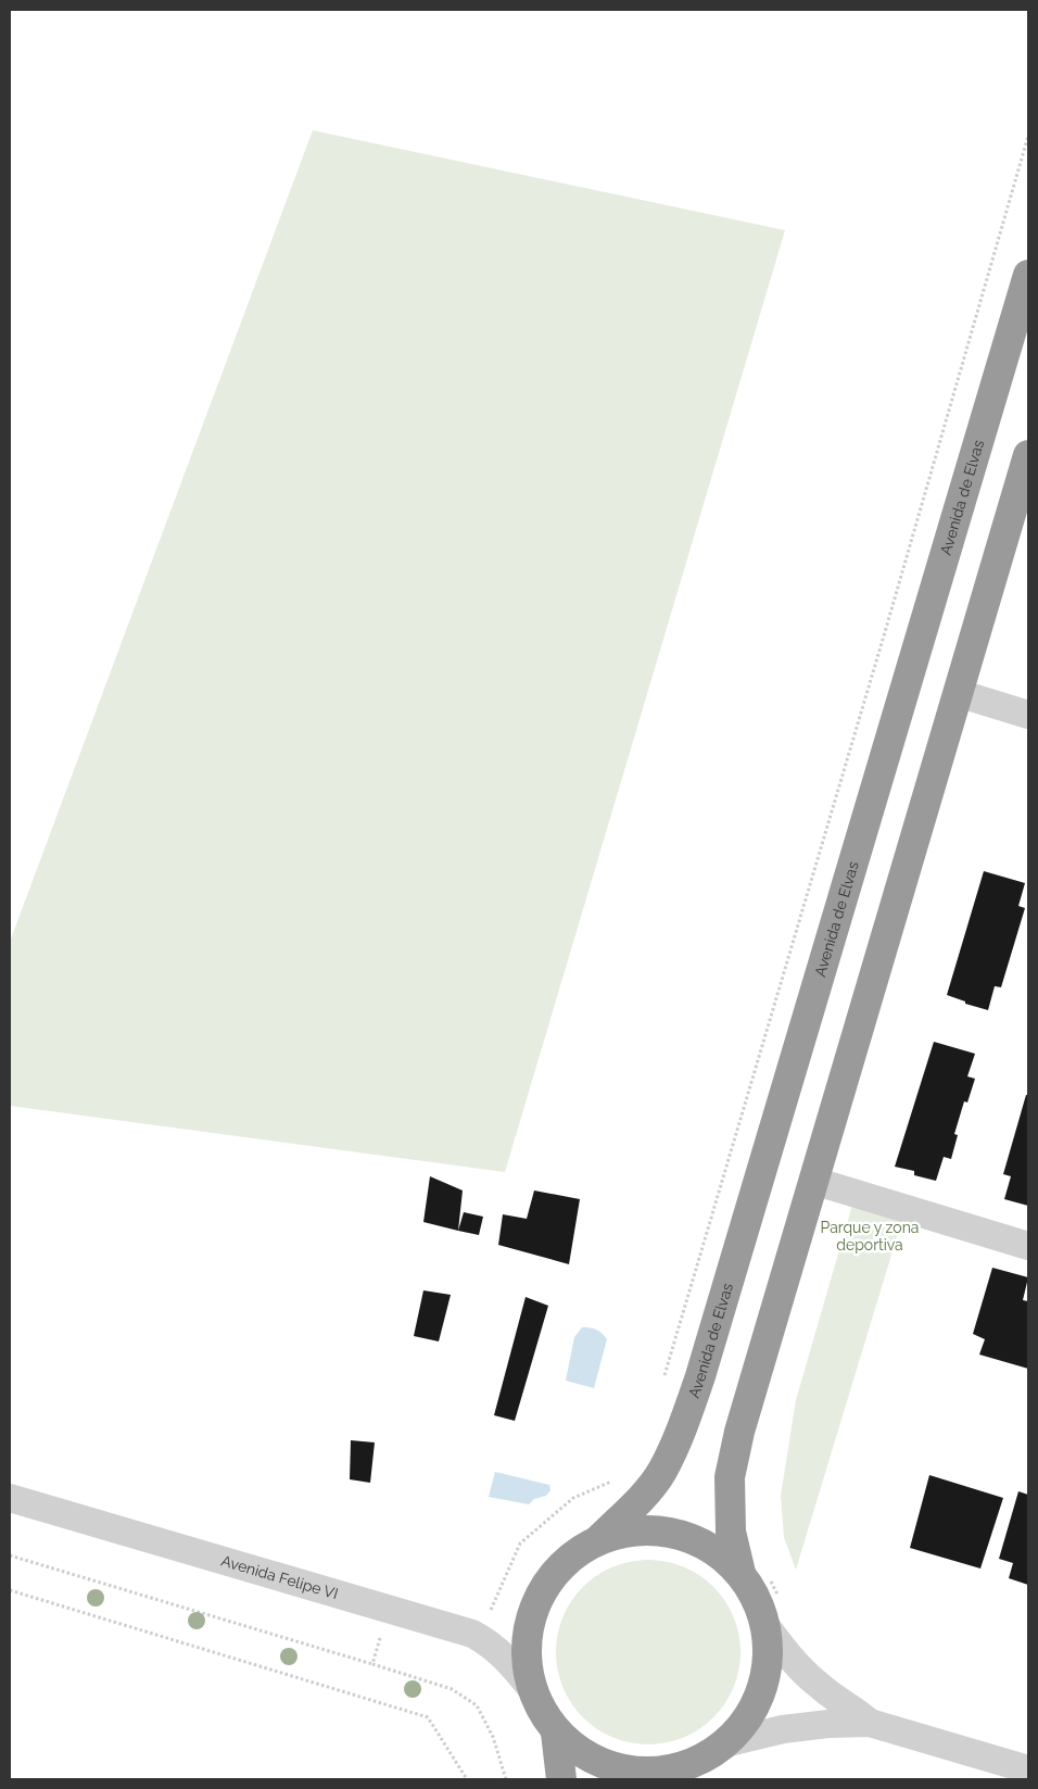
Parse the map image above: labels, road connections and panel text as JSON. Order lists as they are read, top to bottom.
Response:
{
  "streets": {
    "highway": ["Avenida de Elvas"],
    "street": ["Avenida Felipe VI"]
  },
  "parks": ["Parque y zona deportiva"]
}
